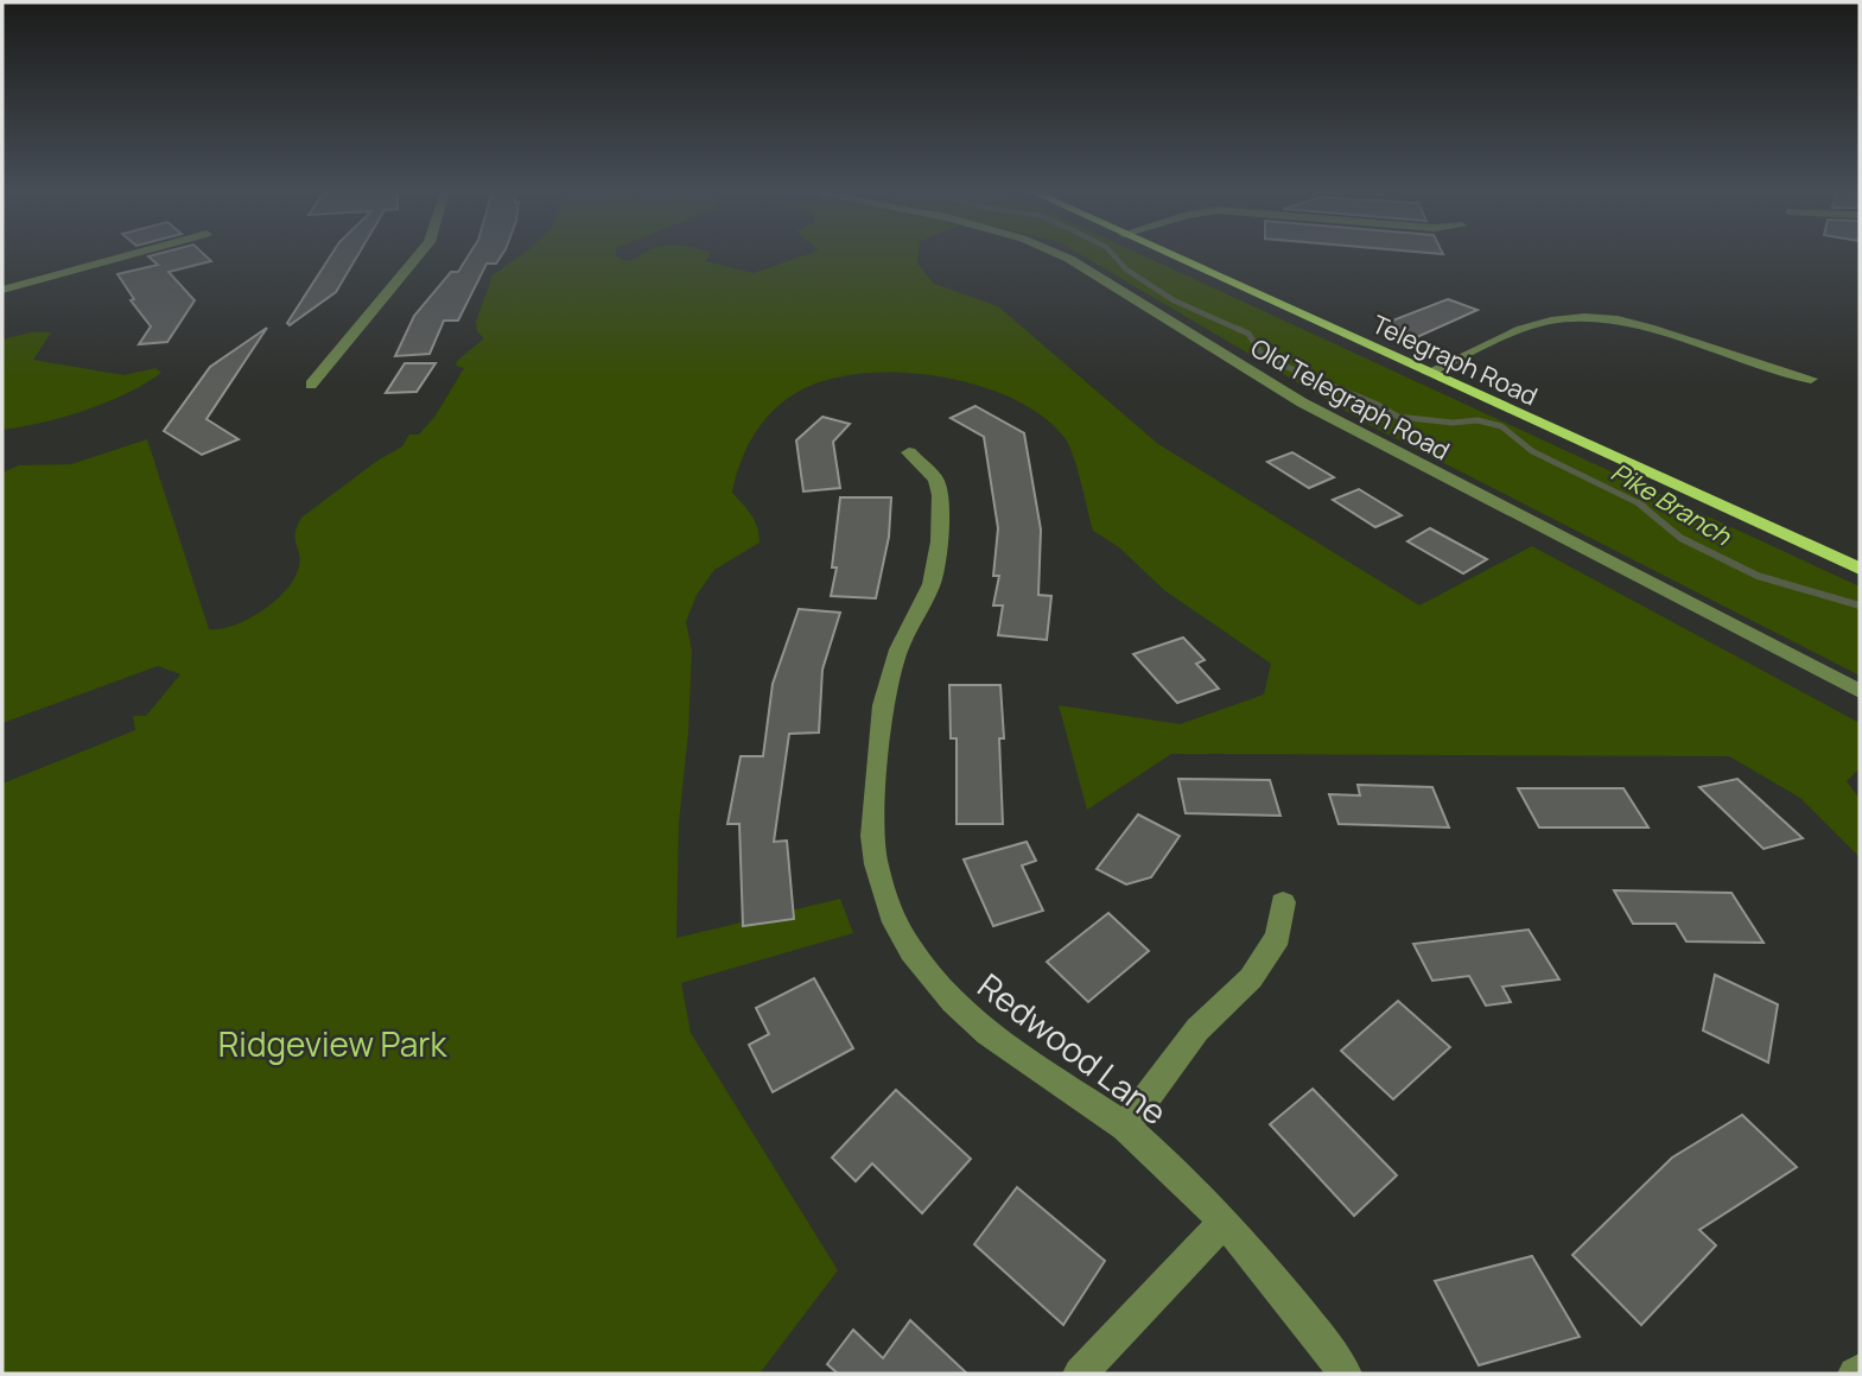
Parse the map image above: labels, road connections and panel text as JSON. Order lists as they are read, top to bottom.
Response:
{
  "streets": {
    "main road": ["Telegraph Road"],
    "street": ["Old Telegraph Road", "Redwood Lane"]
  },
  "water": ["Pike Branch"],
  "parks": ["Ridgeview Park"]
}
